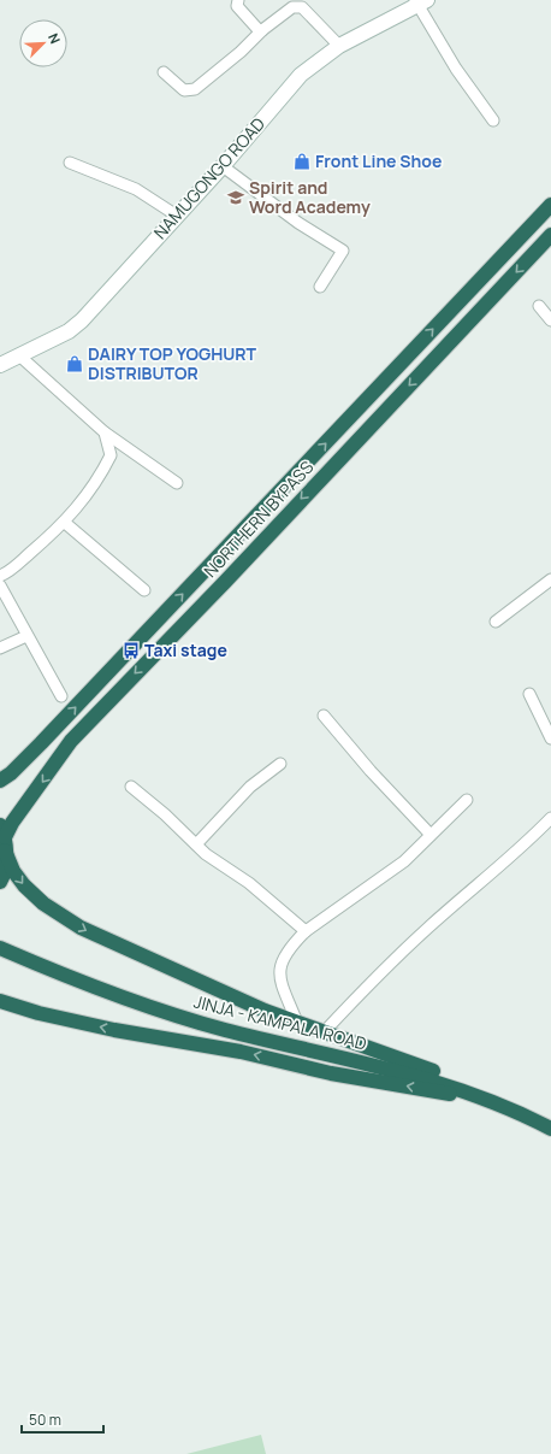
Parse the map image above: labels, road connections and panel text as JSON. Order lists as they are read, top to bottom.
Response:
{
  "streets": {
    "highway": ["NORTHERN BYPASS", "JINJA - KAMPALA ROAD"],
    "main road": ["NAMUGONGO ROAD"]
  },
  "places": {
    "shop": ["Front Line Shoe", "DAIRY TOP YOGHURT DISTRIBUTOR"],
    "school or university": ["Spirit and Word Academy"],
    "bus stop": ["Taxi stage"]
  },
  "scale_bar": "50 m",
  "north": "top right"
}
